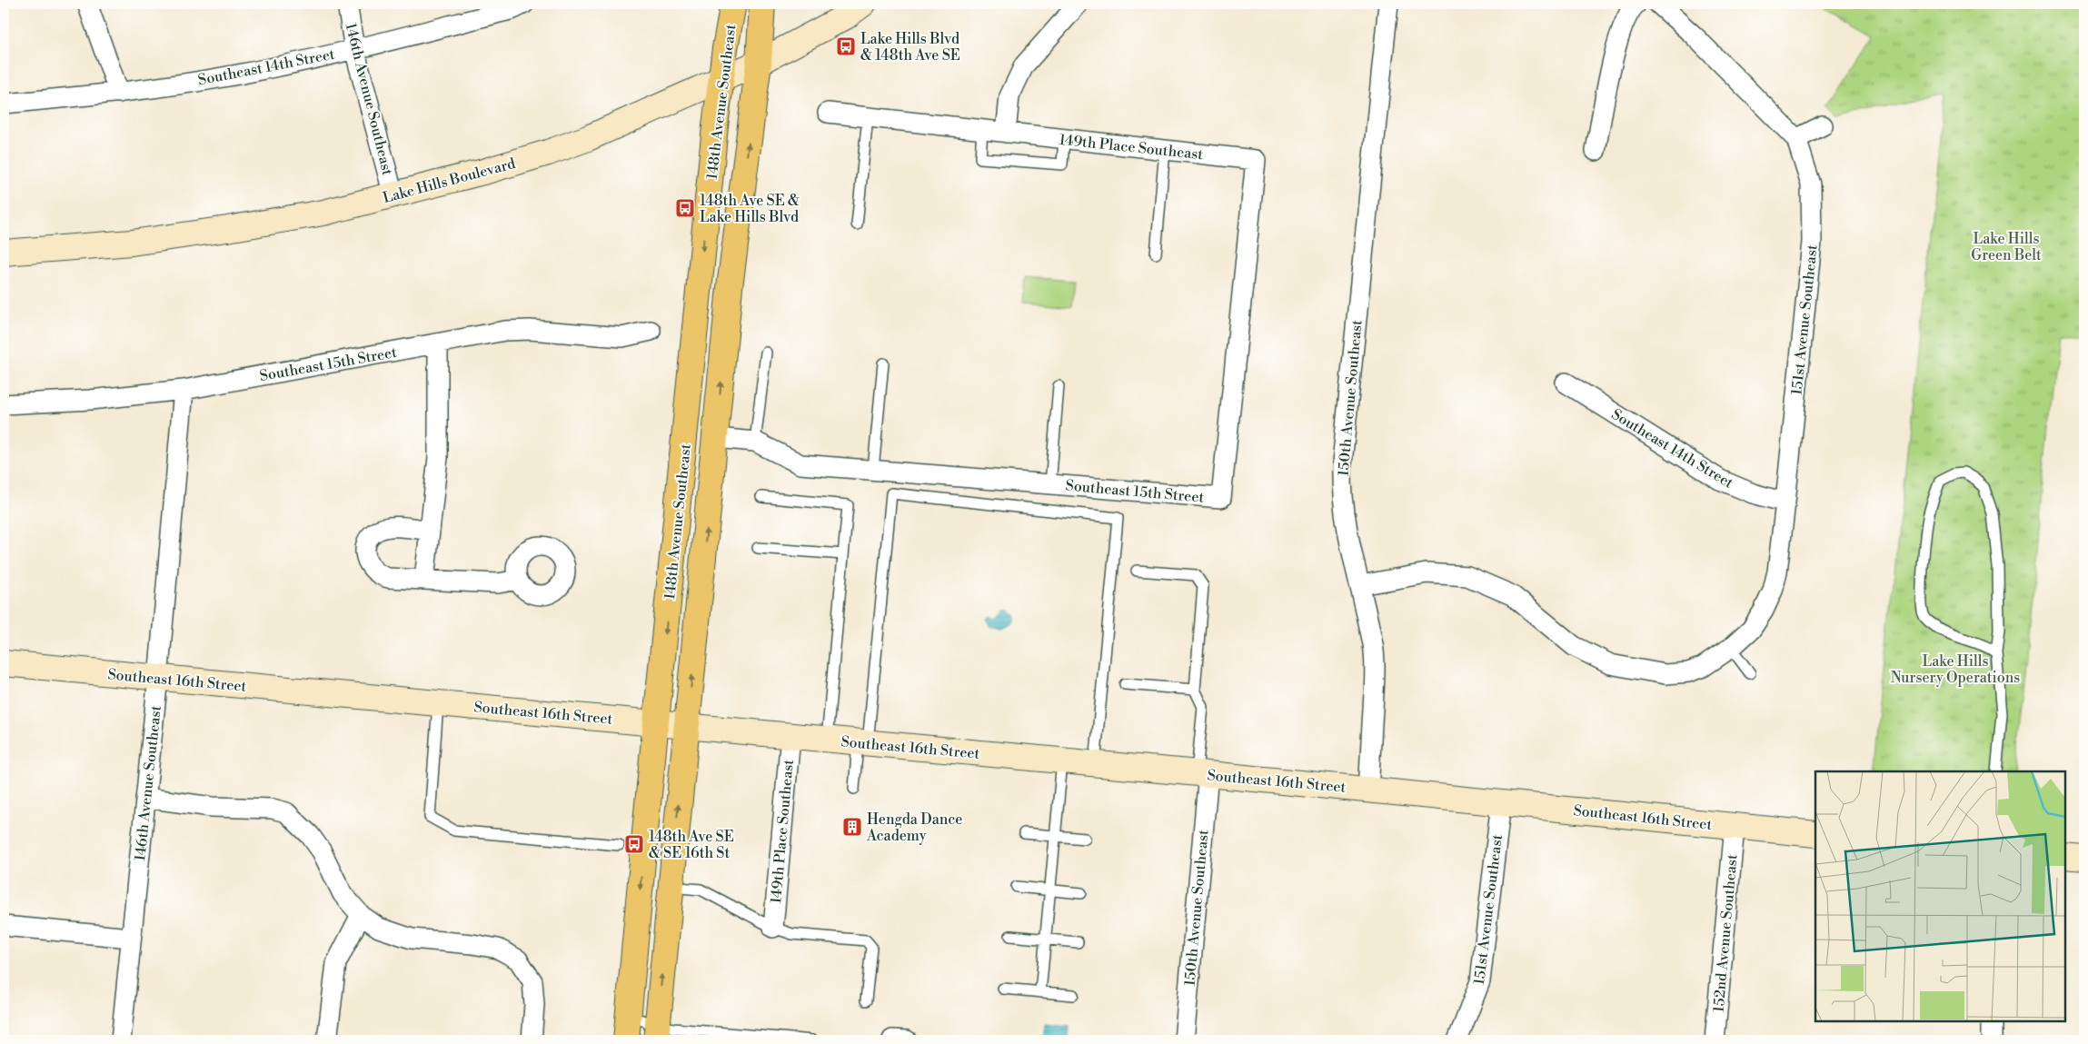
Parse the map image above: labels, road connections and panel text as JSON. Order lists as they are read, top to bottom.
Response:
{
  "streets": {
    "main road": ["148th Avenue Southeast"],
    "street": [
      "Southeast 14th Street",
      "146th Avenue Southeast",
      "149th Place Southeast",
      "Lake Hills Boulevard",
      "151st Avenue Southeast",
      "Southeast 15th Street",
      "150th Avenue Southeast",
      "Southeast 16th Street",
      "152nd Avenue Southeast"
    ]
  },
  "crossings": [
    ["Southeast 14th Street", "146th Avenue Southeast"],
    ["Southeast 14th Street", "151st Avenue Southeast"],
    ["146th Avenue Southeast", "Lake Hills Boulevard"],
    ["146th Avenue Southeast", "Southeast 15th Street"],
    ["146th Avenue Southeast", "Southeast 16th Street"],
    ["148th Avenue Southeast", "Lake Hills Boulevard"],
    ["148th Avenue Southeast", "Southeast 15th Street"],
    ["148th Avenue Southeast", "Southeast 16th Street"],
    ["149th Place Southeast", "Southeast 15th Street"],
    ["149th Place Southeast", "Southeast 16th Street"],
    ["151st Avenue Southeast", "Southeast 16th Street"],
    ["150th Avenue Southeast", "Southeast 16th Street"],
    ["Southeast 16th Street", "152nd Avenue Southeast"]
  ],
  "parks": ["Lake Hills Green Belt", "Lake Hills Nursery Operations"],
  "places": {
    "bus stop": ["Lake Hills Blvd & 148th Ave SE", "148th Ave SE & Lake Hills Blvd", "148th Ave SE & SE 16th St"],
    "building": ["Hengda Dance Academy"]
  }
}
